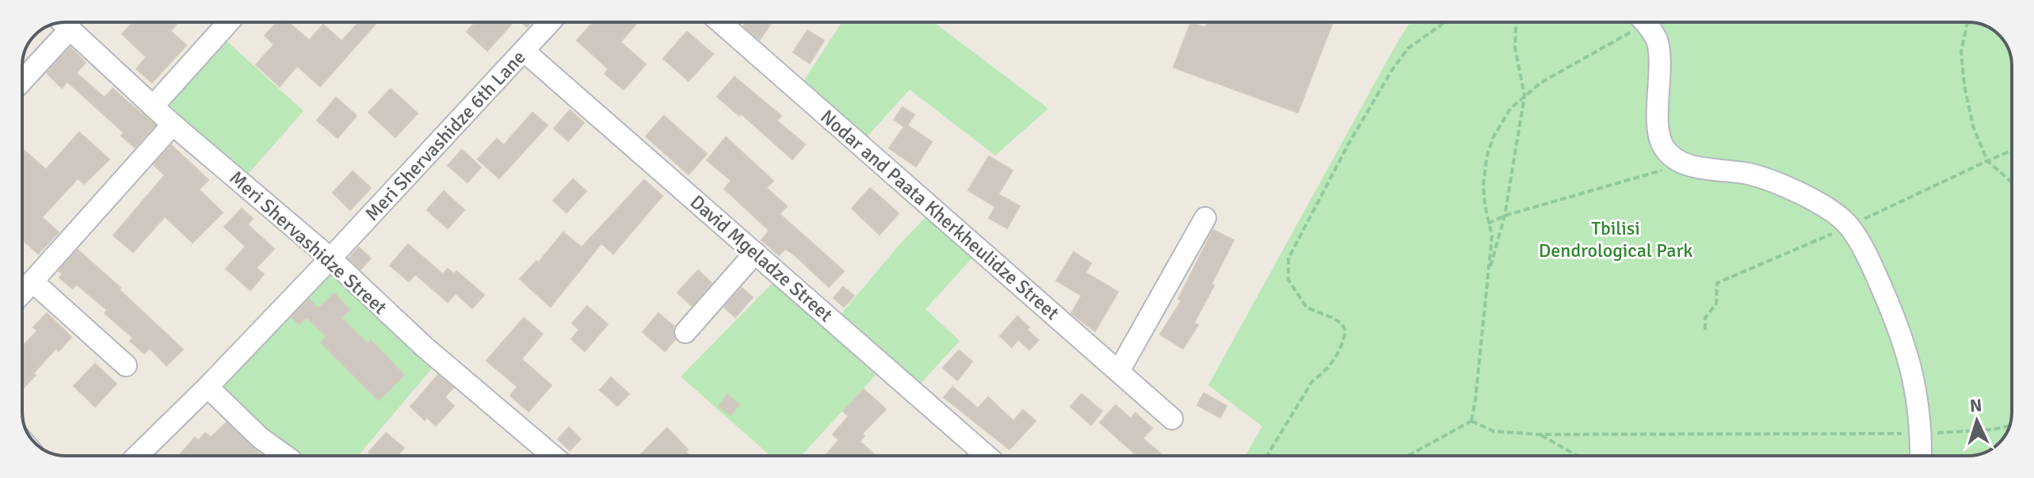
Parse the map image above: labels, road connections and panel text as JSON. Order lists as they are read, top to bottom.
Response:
{
  "streets": {
    "street": [
      "Meri Shervashidze 6th Lane",
      "Nodar and Paata Kherkheulidze Street",
      "Meri Shervashidze Street",
      "David Mgeladze Street"
    ]
  },
  "crossings": [
    ["Meri Shervashidze 6th Lane", "Meri Shervashidze Street"],
    ["Meri Shervashidze 6th Lane", "David Mgeladze Street"]
  ],
  "parks": ["Tbilisi Dendrological Park"],
  "north": "top"
}
